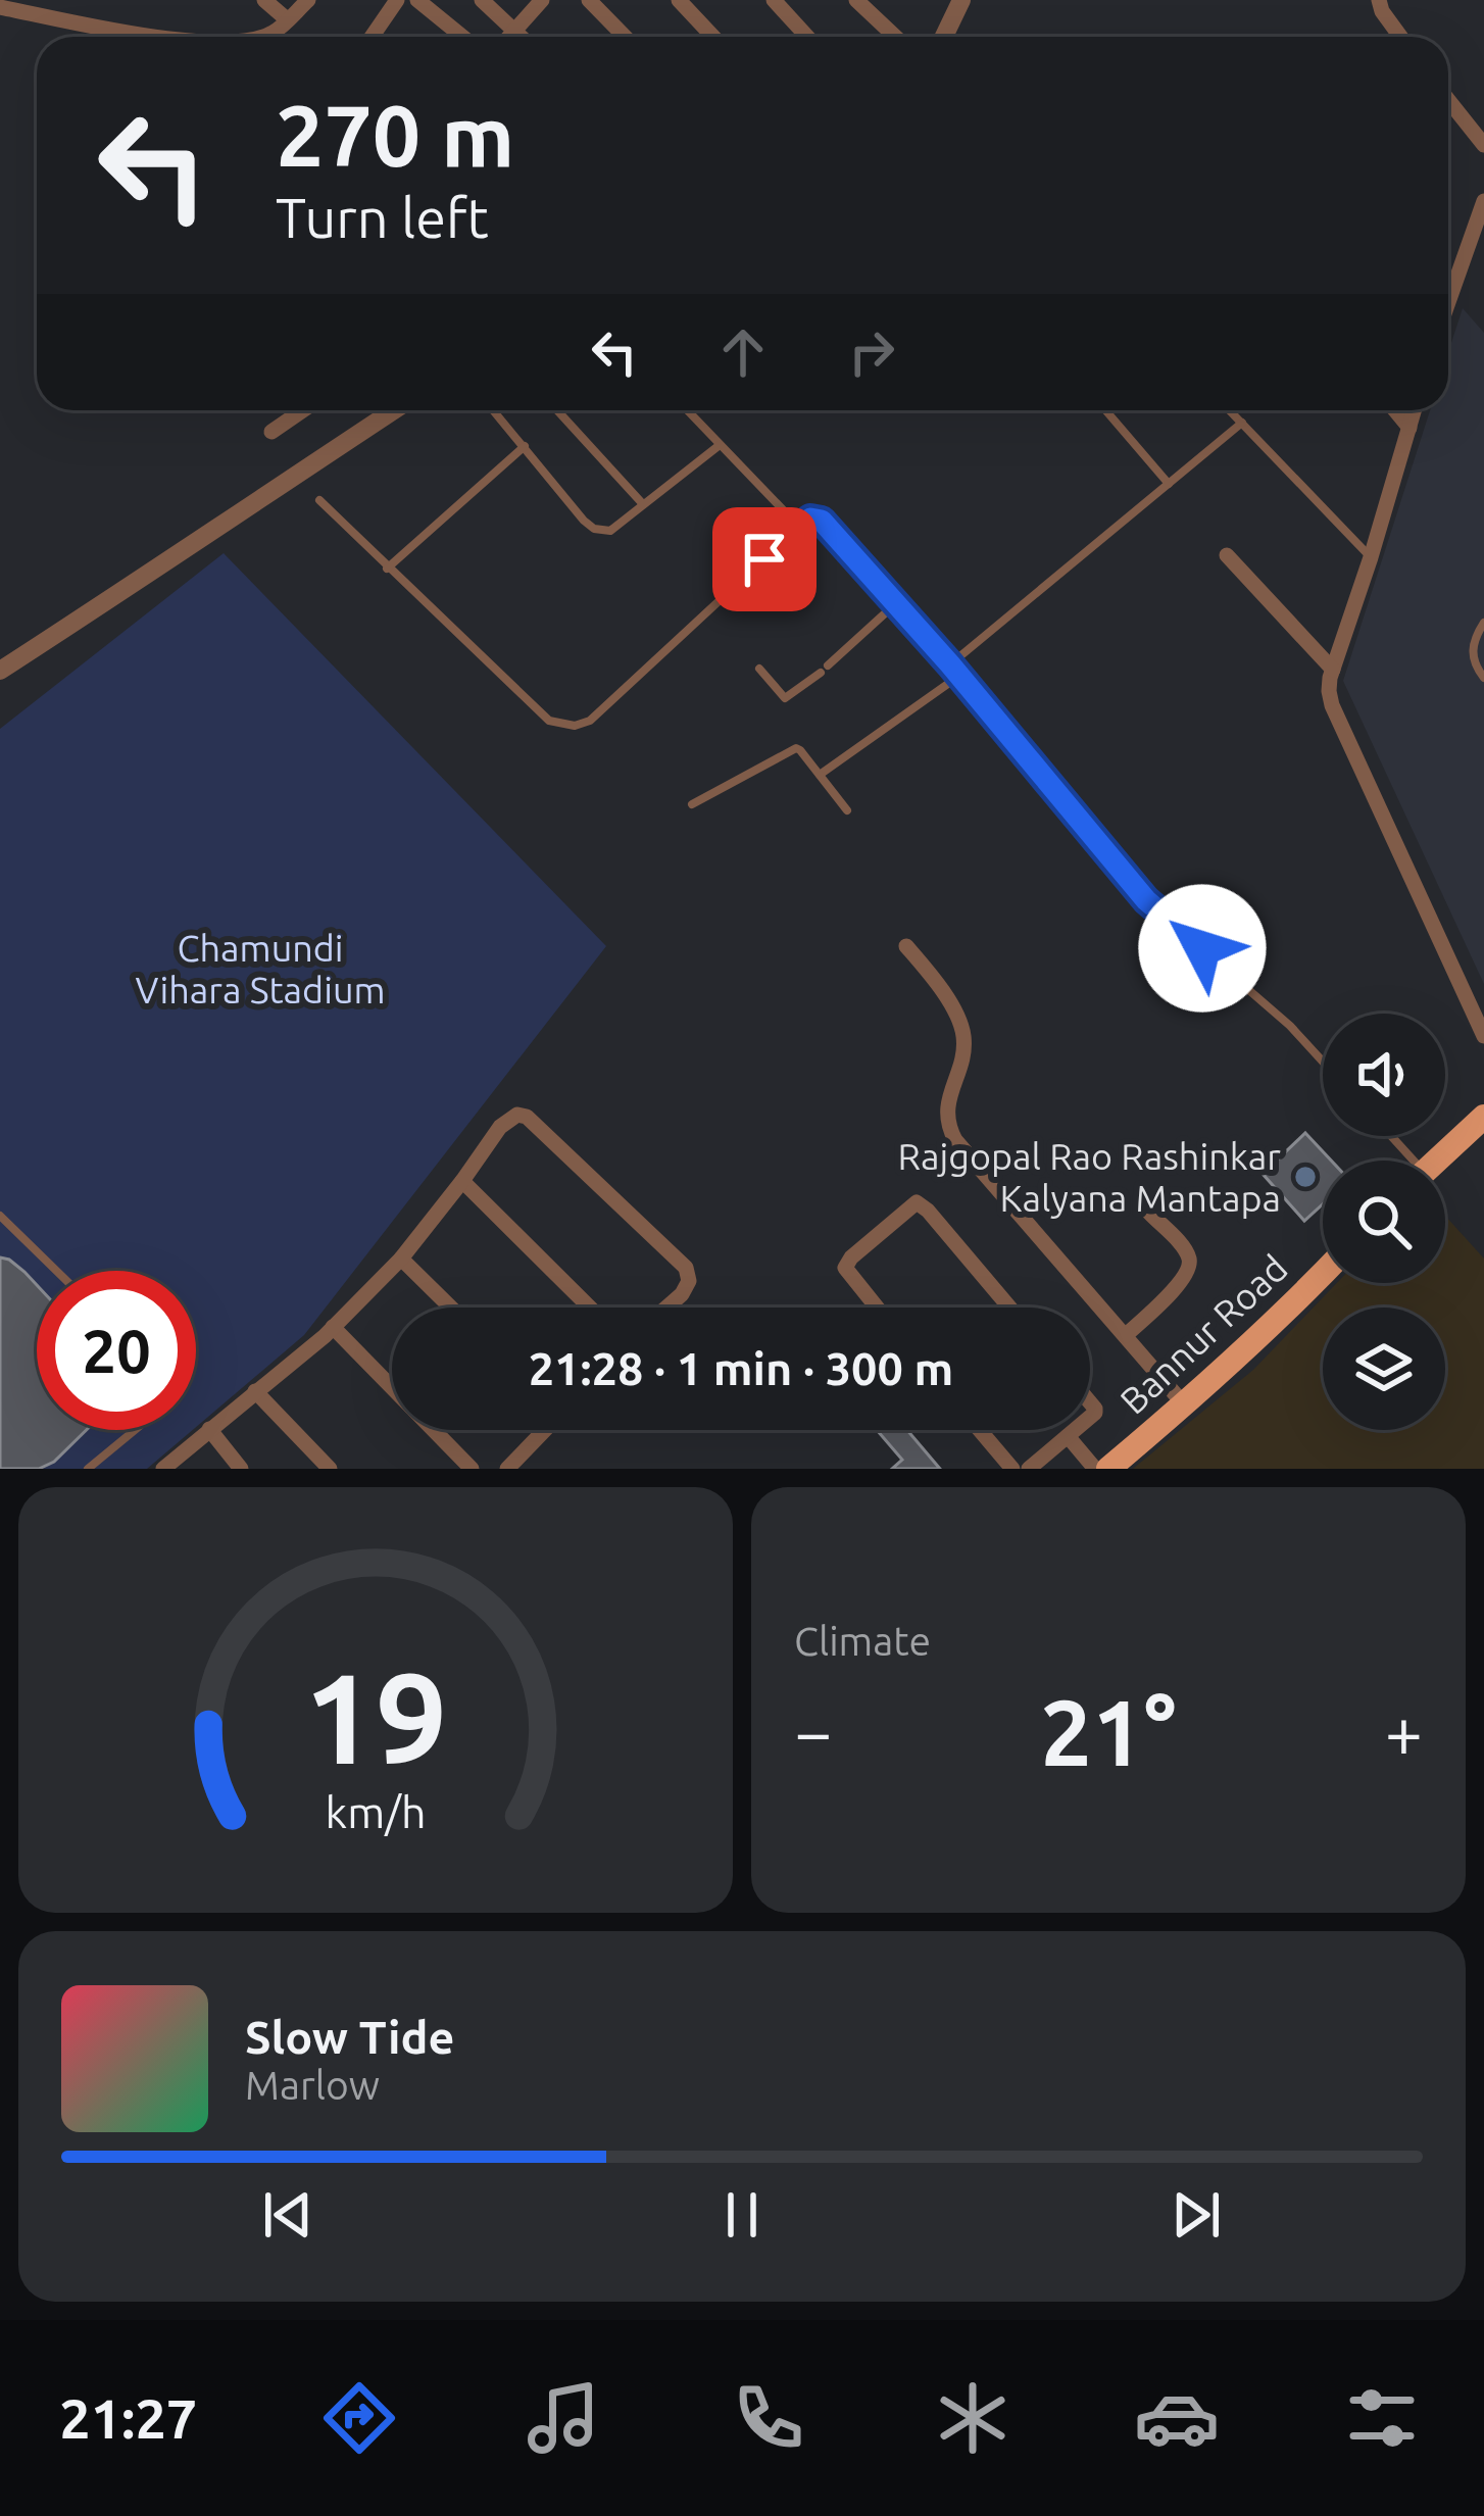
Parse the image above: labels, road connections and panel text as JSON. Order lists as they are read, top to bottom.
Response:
{
  "streets": {
    "main road": ["Bannur Road"]
  },
  "parks": ["Chamundi Vihara Stadium"],
  "places": ["Rajgopal Rao Rashinkar Kalyana Mantapa"],
  "page": {
    "turn": ["270 m", "Turn left"],
    "limit": "20",
    "trip": "21:28 · 1 min · 300 m",
    "tile": "Climate",
    "heat": ["−", "21°", "+"],
    "song": ["Slow Tide", "Marlow"],
    "tabs": "21:27",
    "gauge": ["19", "km/h"]
  }
}
